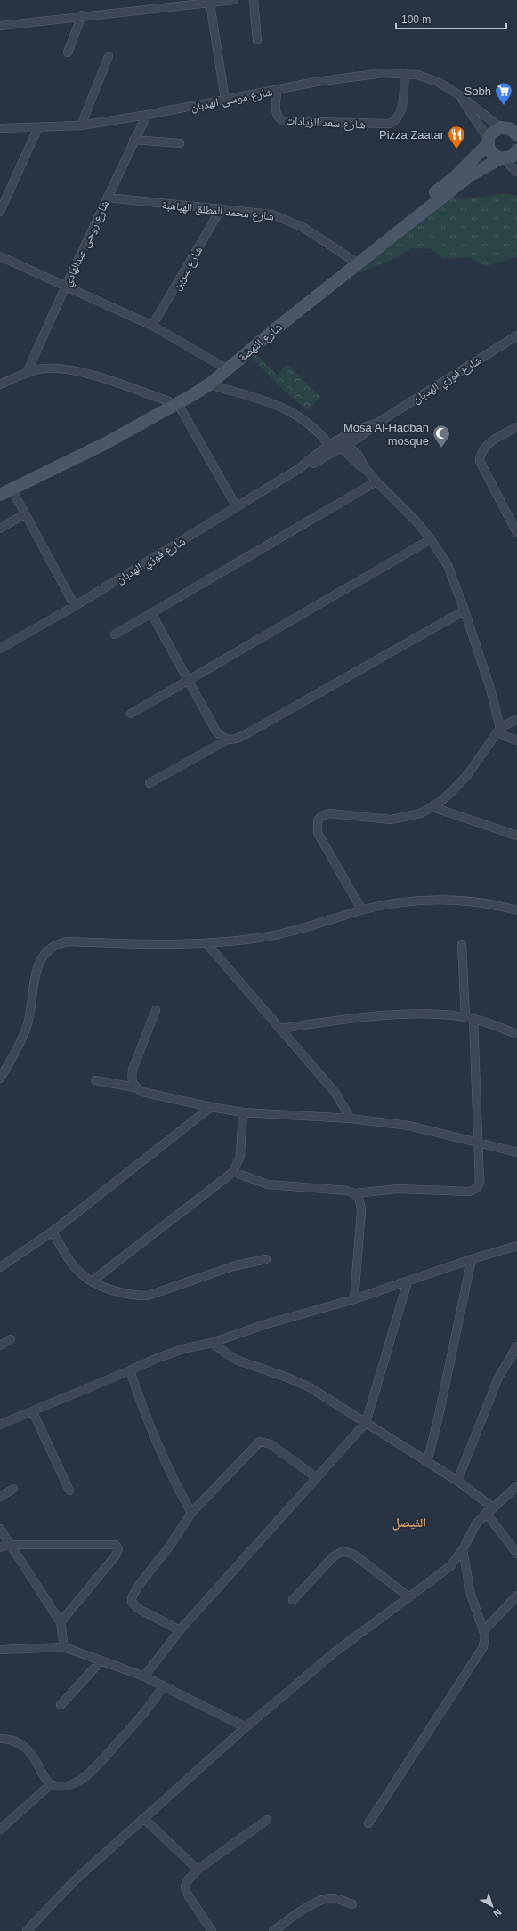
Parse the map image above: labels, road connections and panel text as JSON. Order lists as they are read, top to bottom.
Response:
{
  "streets": {
    "street": [
      "شارع موسى الهدبان",
      "شارع سعد الزيادات",
      "شارع محمد المطلق الهباهبة",
      "شارع روحي عبدالهادي",
      "شارع سرين",
      "شارع النهضة",
      "شارع فوزي الهدبان"
    ]
  },
  "crossings": [
    ["شارع موسى الهدبان", "شارع سعد الزيادات"],
    ["شارع موسى الهدبان", "شارع روحي عبدالهادي"],
    ["شارع موسى الهدبان", "شارع النهضة"],
    ["شارع محمد المطلق الهباهبة", "شارع روحي عبدالهادي"],
    ["شارع محمد المطلق الهباهبة", "شارع سرين"],
    ["شارع محمد المطلق الهباهبة", "شارع النهضة"]
  ],
  "districts": ["الفيصل"],
  "places": {
    "supermarket": ["Sobh"],
    "restaurant": ["Pizza Zaatar"],
    "mosque": ["Mosa Al-Hadban mosque"]
  },
  "scale_bar": "100 m",
  "north": "bottom right"
}
